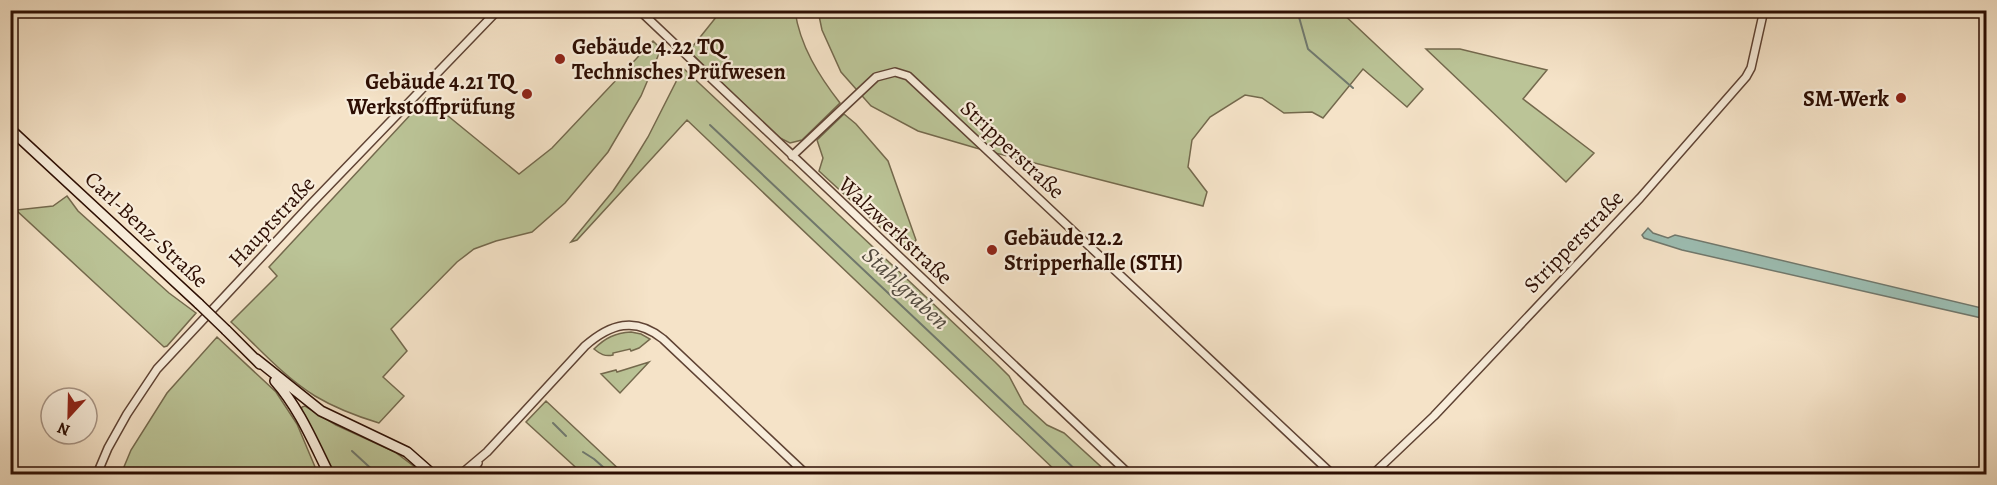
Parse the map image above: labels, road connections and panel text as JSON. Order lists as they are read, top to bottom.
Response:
{
  "streets": {
    "street": [
      "Stripperstraße",
      "Hauptstraße",
      "Carl-Benz-Straße",
      "Walzwerkstraße"
    ]
  },
  "crossings": [
    ["Stripperstraße", "Walzwerkstraße"]
  ],
  "water": ["Stahlgraben"],
  "places": [
    "Gebäude 4.22 TQ Technisches Prüfwesen",
    "Gebäude 4.21 TQ Werkstoffprüfung",
    "SM-Werk",
    "Gebäude 12.2 Stripperhalle (STH)"
  ],
  "north": "bottom"
}
